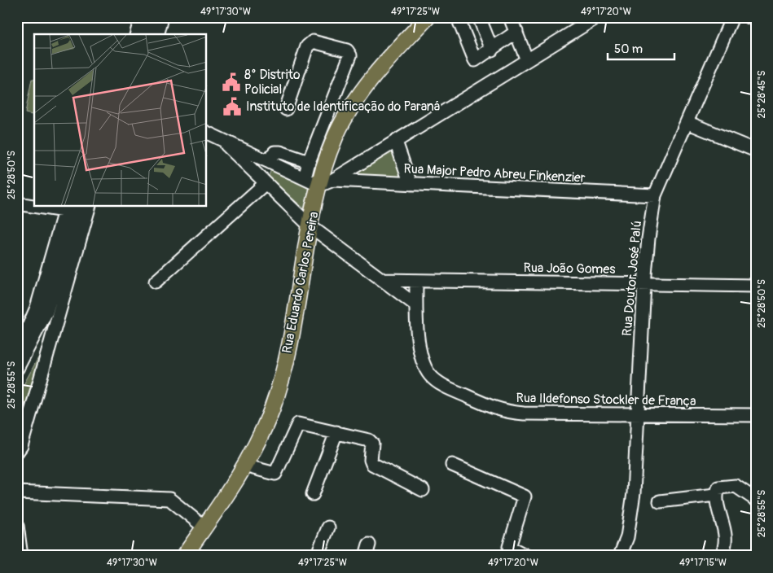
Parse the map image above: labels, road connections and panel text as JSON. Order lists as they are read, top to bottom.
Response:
{
  "streets": {
    "main road": ["Rua Eduardo Carlos Pereira"],
    "street": [
      "Rua Major Pedro Abreu Finkenzier",
      "Rua João Gomes",
      "Rua Doutor José Palú",
      "Rua Ildefonso Stockler de França"
    ]
  },
  "crossings": [
    ["Rua Major Pedro Abreu Finkenzier", "Rua Doutor José Palú"],
    ["Rua Major Pedro Abreu Finkenzier", "Rua Eduardo Carlos Pereira"],
    ["Rua João Gomes", "Rua Doutor José Palú"],
    ["Rua João Gomes", "Rua Ildefonso Stockler de França"],
    ["Rua Doutor José Palú", "Rua Ildefonso Stockler de França"]
  ],
  "places": {
    "public building": ["8° Distrito Policial", "Instituto de Identificação do Paraná"]
  },
  "scale_bar": "50 m",
  "coordinates": [
    "49°17'30\"W",
    "49°17'25\"W",
    "49°17'20\"W",
    "25°28'45\"S",
    "25°28'50\"S",
    "25°28'55\"S",
    "49°17'15\"W"
  ]
}
